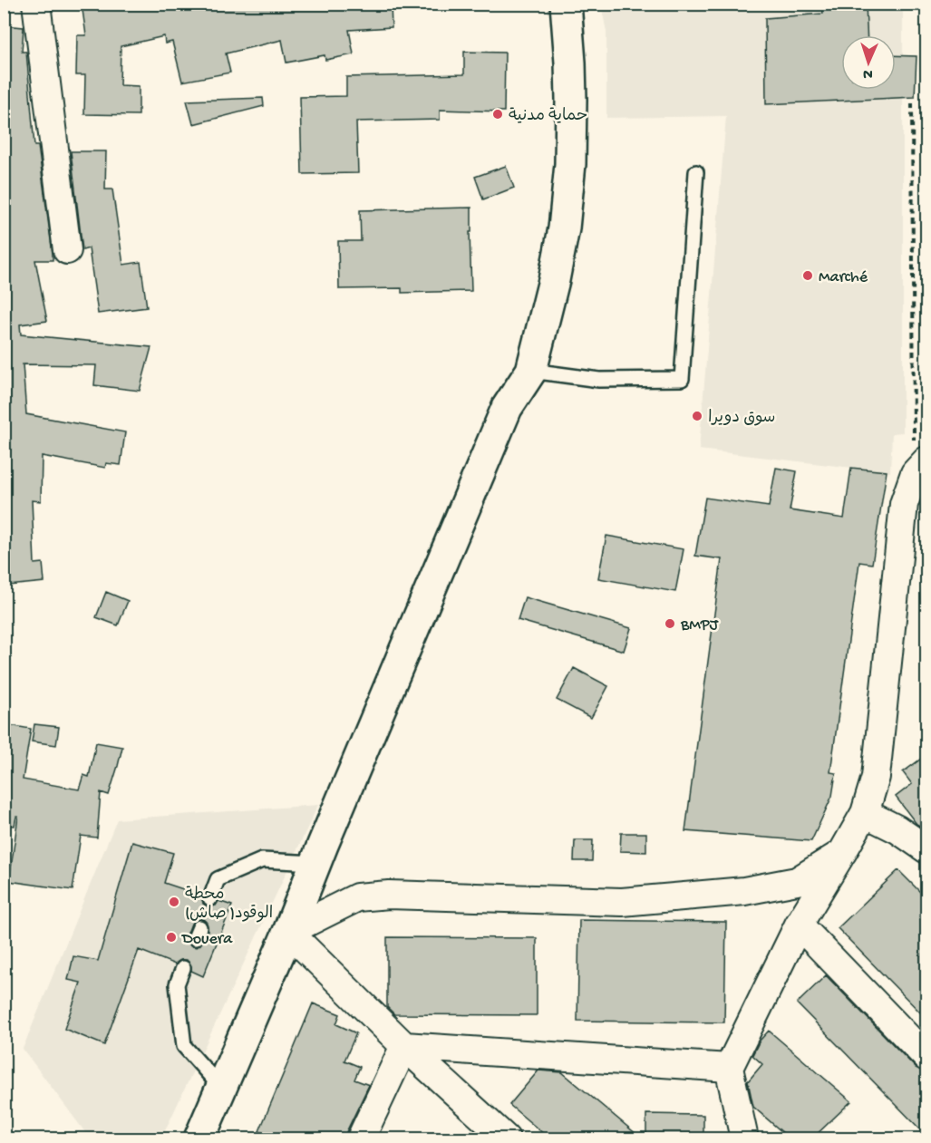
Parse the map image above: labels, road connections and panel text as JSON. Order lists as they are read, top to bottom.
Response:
{
  "places": [
    "حماية مدنية",
    "Marché",
    "سوق دويرا",
    "BMPJ",
    "محطة الوقود( صاش)",
    "Douera"
  ],
  "north": "bottom"
}
